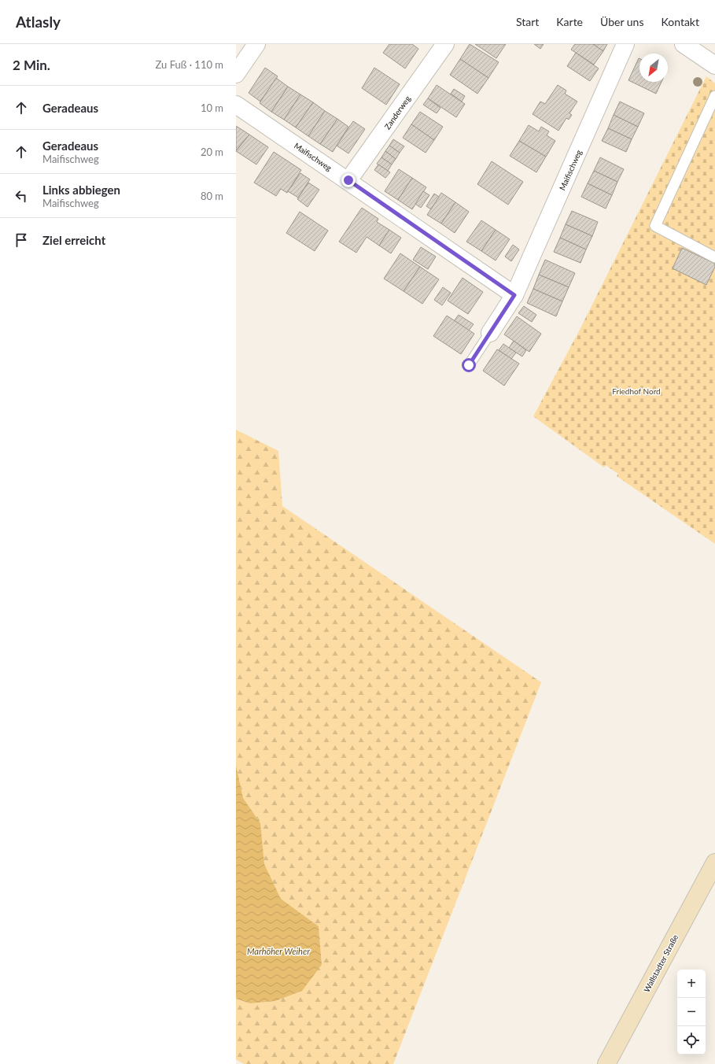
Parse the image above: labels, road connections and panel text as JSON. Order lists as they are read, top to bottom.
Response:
{
  "streets": {
    "main road": ["Wallstadter Straße"],
    "street": ["Zanderweg", "Maifischweg"]
  },
  "crossings": [
    ["Zanderweg", "Maifischweg"]
  ],
  "water": ["Marhöher Weiher"],
  "parks": ["Friedhof Nord"],
  "north": "bottom left",
  "page": {
    "header": "Atlasly",
    "nav": [
      "Start",
      "Karte",
      "Über uns",
      "Kontakt"
    ],
    "heading": ["2 Min.", "Zu Fuß · 110 m"],
    "list": [
      ["Geradeaus", "10 m"],
      ["Geradeaus", "Maifischweg", "20 m"],
      ["Links abbiegen", "Maifischweg", "80 m"],
      "Ziel erreicht"
    ],
    "map_buttons": ["+", "−"]
  }
}
